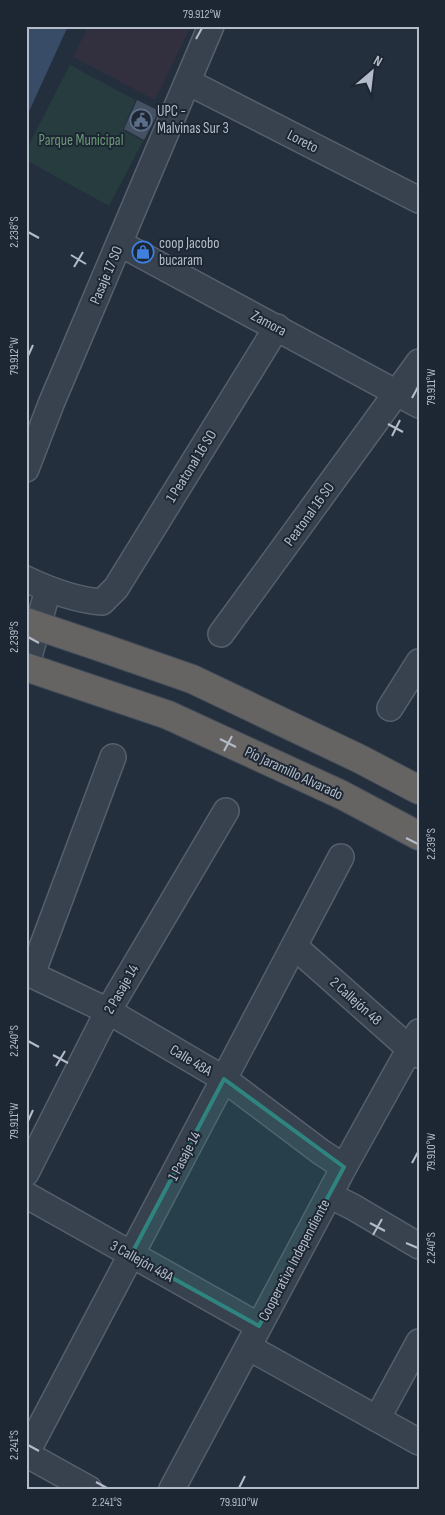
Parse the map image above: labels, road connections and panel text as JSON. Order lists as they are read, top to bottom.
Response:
{
  "streets": {
    "highway": ["Pío Jaramillo Alvarado"],
    "street": [
      "Loreto",
      "Pasaje 17 SO",
      "Zamora",
      "1 Peatonal 16 SO",
      "Peatonal 16 SO",
      "2 Pasaje 14",
      "2 Callejón 48",
      "Calle 48A",
      "1 Pasaje 14",
      "Cooperativa Independiente",
      "3 Callejón 48A"
    ]
  },
  "crossings": [
    ["Loreto", "Pasaje 17 SO"],
    ["Pasaje 17 SO", "Zamora"],
    ["Zamora", "1 Peatonal 16 SO"],
    ["Zamora", "Peatonal 16 SO"],
    ["2 Pasaje 14", "Calle 48A"],
    ["2 Callejón 48", "1 Pasaje 14"],
    ["2 Callejón 48", "Cooperativa Independiente"],
    ["Calle 48A", "1 Pasaje 14"],
    ["Calle 48A", "Cooperativa Independiente"],
    ["1 Pasaje 14", "3 Callejón 48A"],
    ["Cooperativa Independiente", "3 Callejón 48A"]
  ],
  "parks": ["Parque Municipal"],
  "places": {
    "public building": ["UPC - Malvinas Sur 3"],
    "shop": ["coop Jacobo bucaram"]
  },
  "north": "top right",
  "coordinates": [
    "79.912°W",
    "2.238°S",
    "79.911°W",
    "2.239°S",
    "2.240°S",
    "79.910°W",
    "2.241°S"
  ]
}
